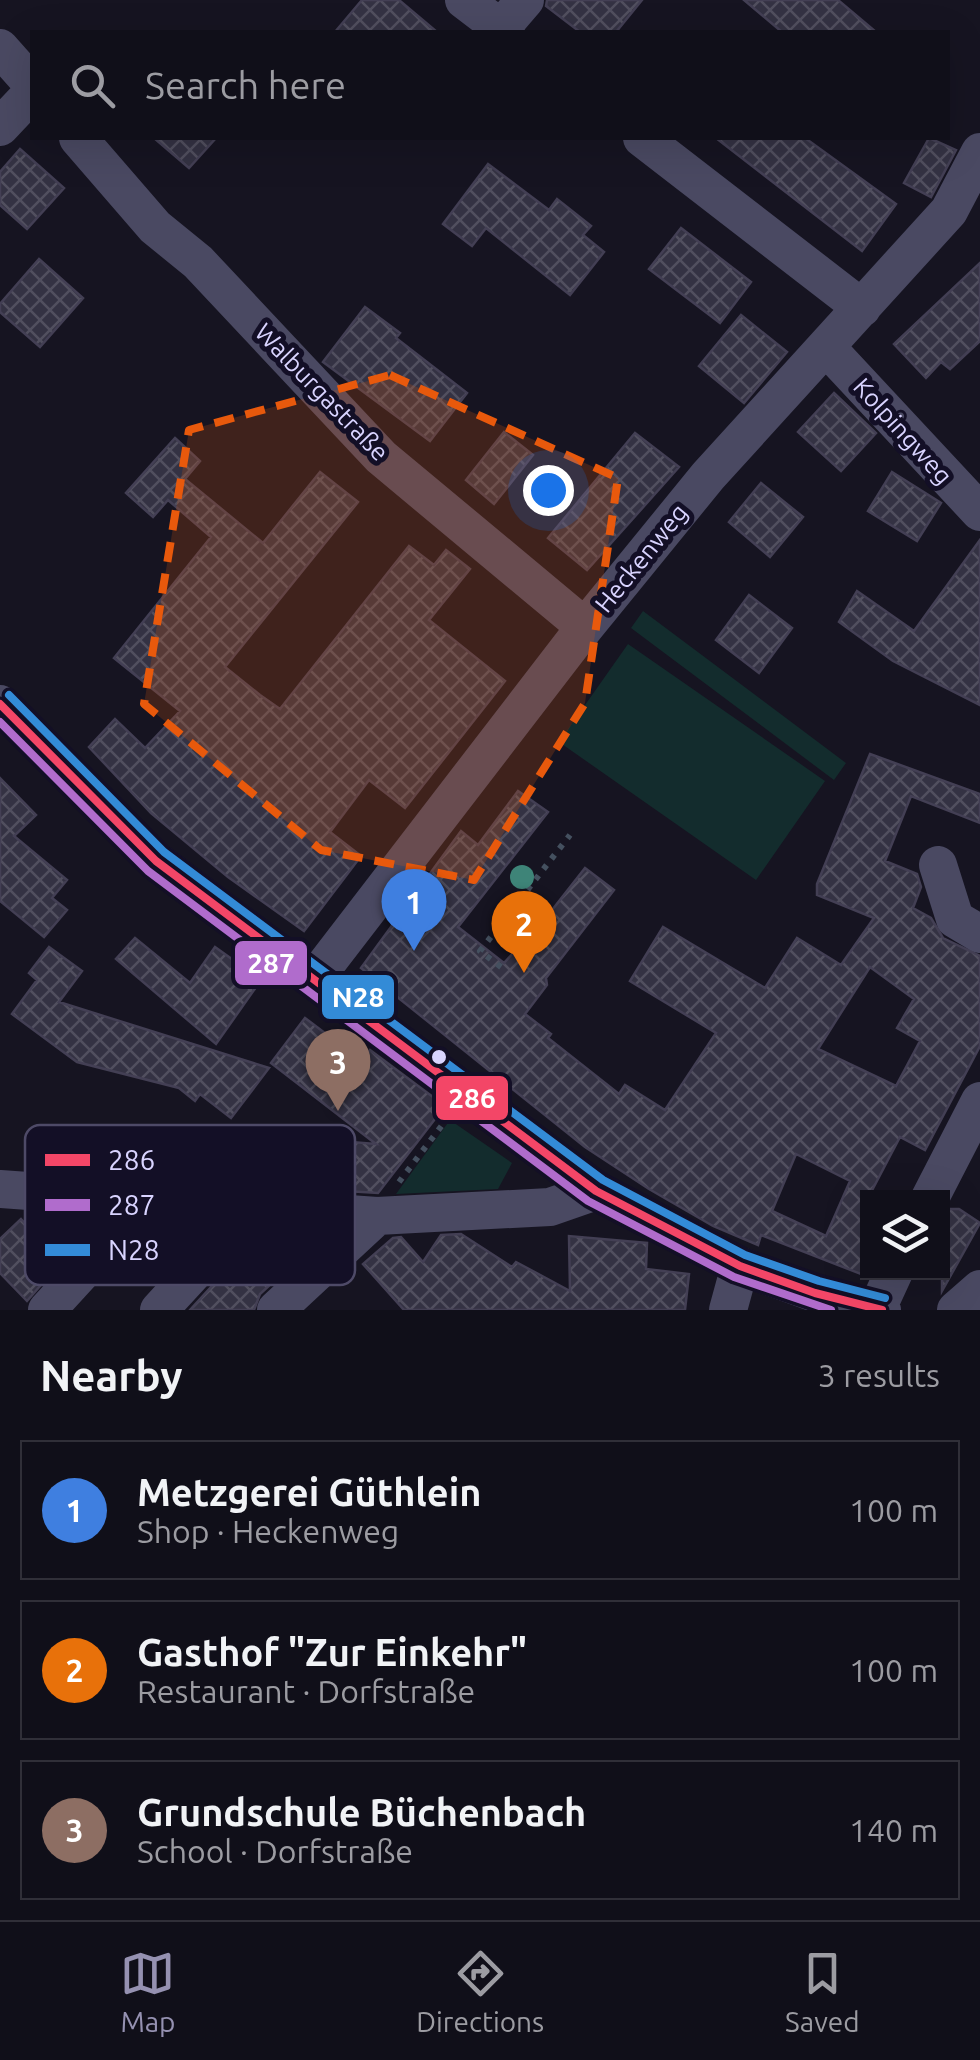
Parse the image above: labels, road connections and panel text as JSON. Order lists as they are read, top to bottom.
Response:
{
  "streets": {
    "street": ["Walburgastraße", "Kolpingweg", "Heckenweg"]
  },
  "crossings": [
    ["Walburgastraße", "Heckenweg"],
    ["Kolpingweg", "Heckenweg"]
  ],
  "lines": ["transit line N28", "transit line 286", "transit line 287"],
  "legend": ["286", "287", "N28"],
  "page": {
    "search": "Search here",
    "pins": ["1", "2", "3"],
    "heading": ["Nearby", "3 results"],
    "list": [
      {
        "mark": "1",
        "name": "Metzgerei Güthlein",
        "note": "Shop · Heckenweg",
        "value": "100 m"
      },
      {
        "mark": "2",
        "name": "Gasthof \"Zur Einkehr\"",
        "note": "Restaurant · Dorfstraße",
        "value": "100 m"
      },
      {
        "mark": "3",
        "name": "Grundschule Büchenbach",
        "note": "School · Dorfstraße",
        "value": "140 m"
      }
    ],
    "nav": ["Map", "Directions", "Saved"]
  }
}
